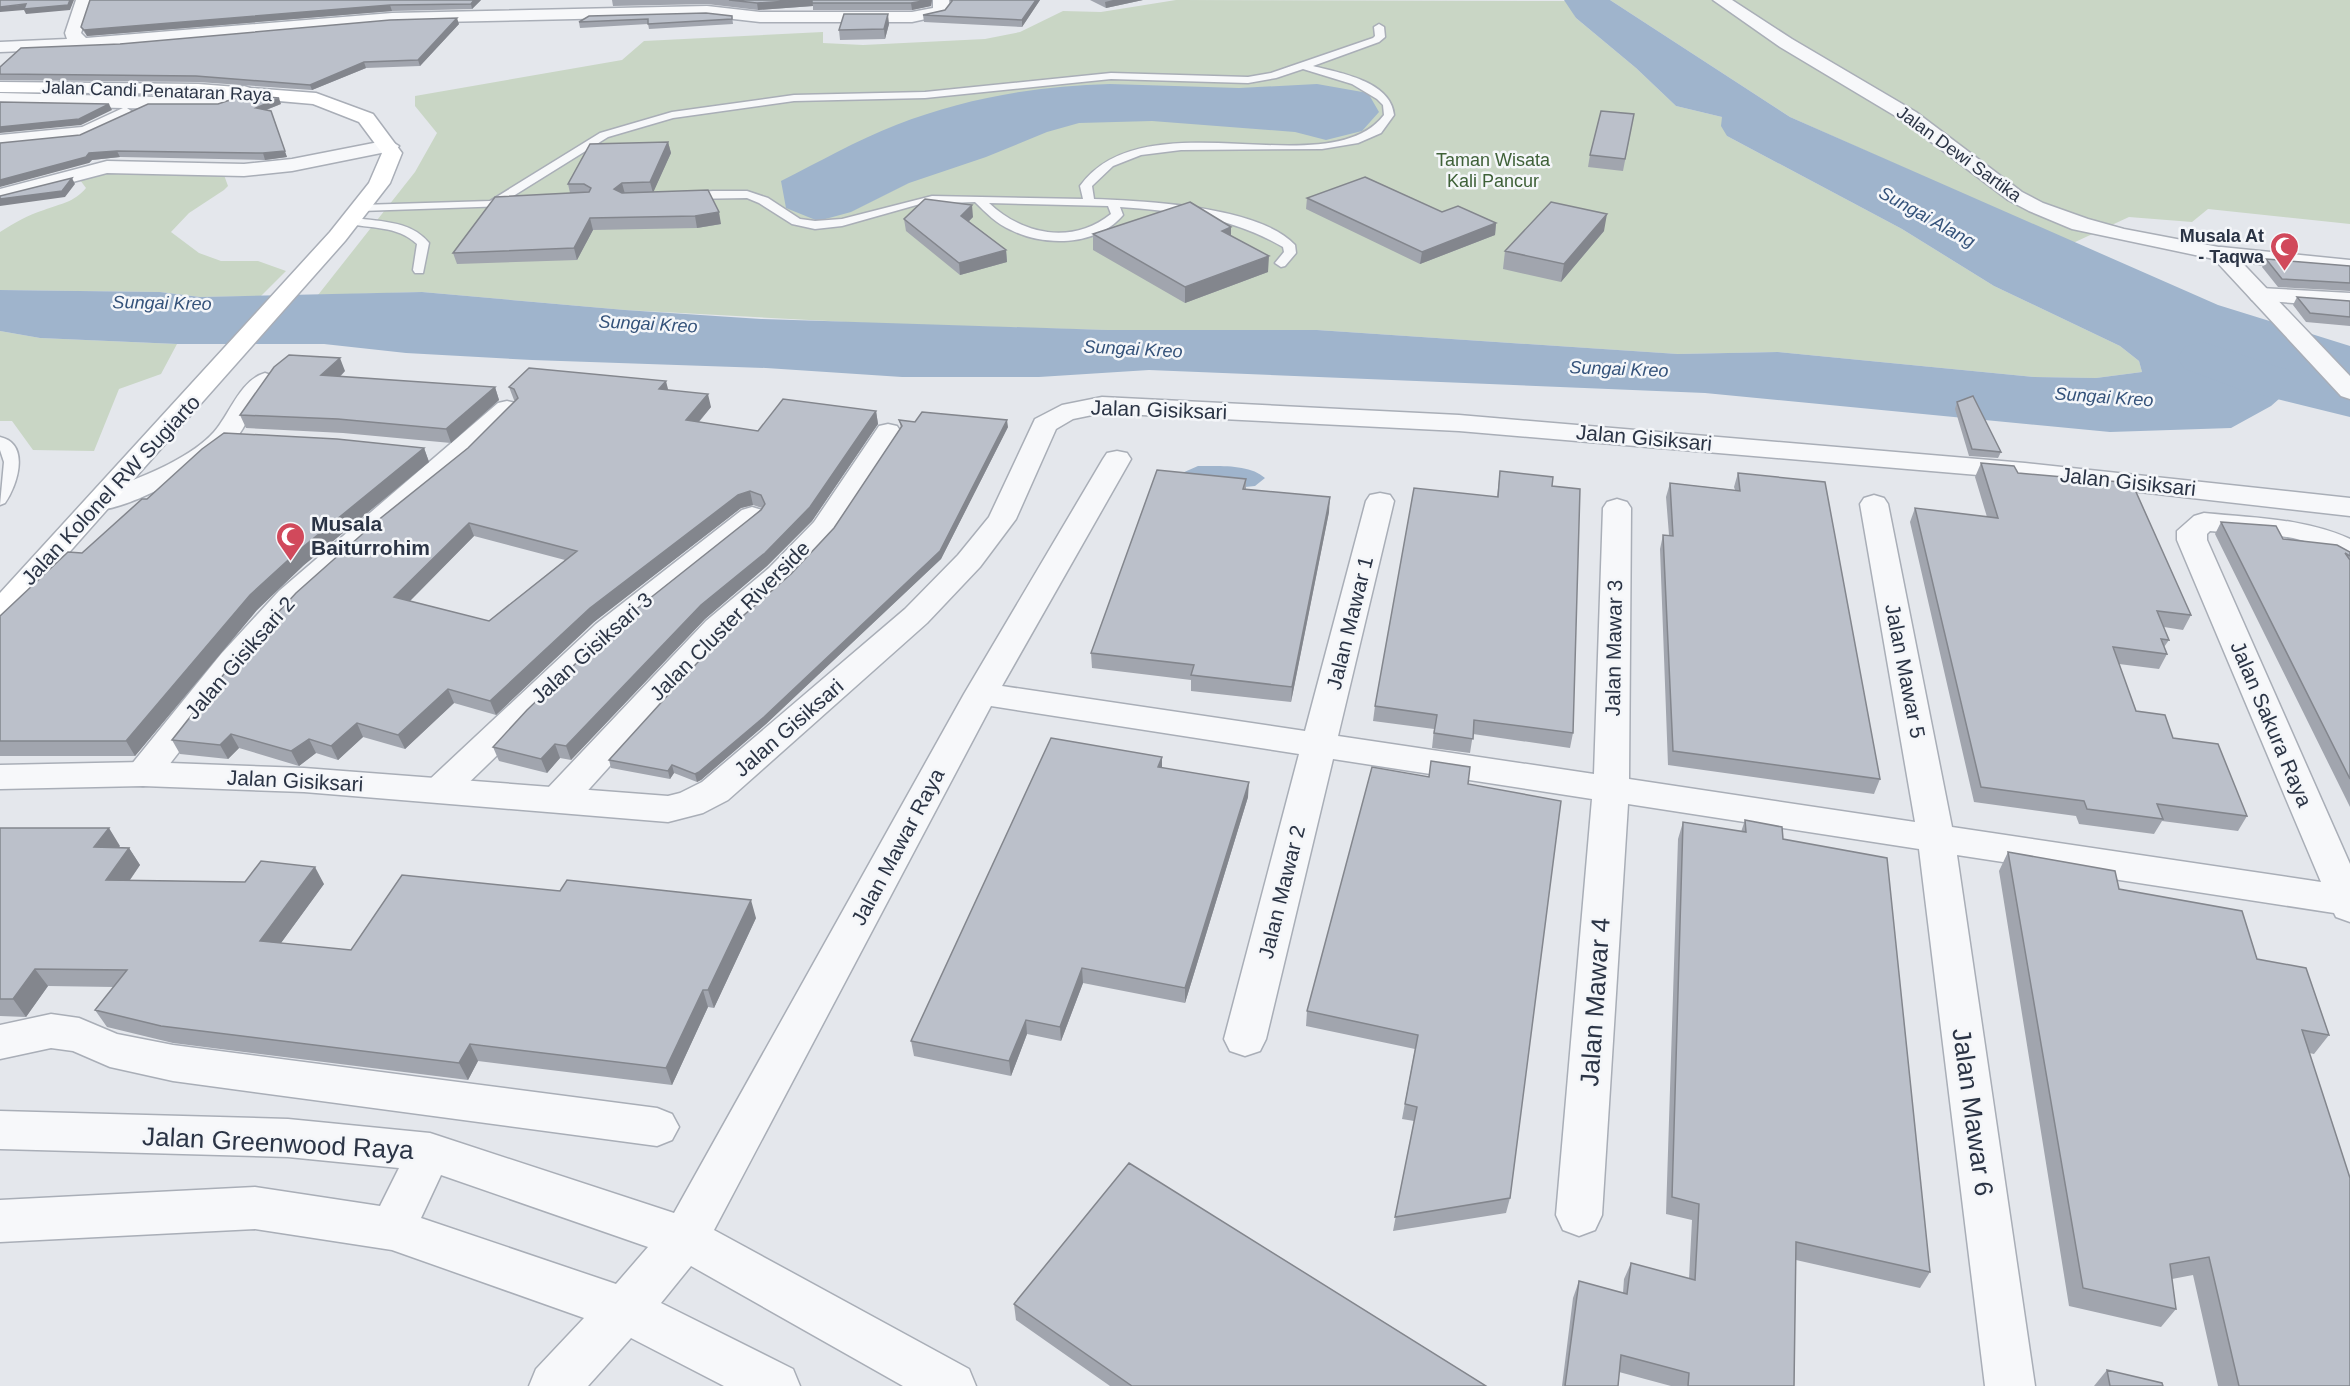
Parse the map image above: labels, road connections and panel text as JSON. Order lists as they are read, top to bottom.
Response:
{
  "streets": {
    "main road": ["Jalan Candi Penataran Raya", "Jalan Kolonel RW Sugiarto"],
    "street": [
      "Jalan Dewi Sartika",
      "Jalan Gisiksari",
      "Jalan Cluster Riverside",
      "Jalan Mawar 1",
      "Jalan Gisiksari 3",
      "Jalan Mawar 3",
      "Jalan Gisiksari 2",
      "Jalan Mawar 5",
      "Jalan Sakura Raya",
      "Jalan Mawar Raya",
      "Jalan Mawar 2",
      "Jalan Mawar 4",
      "Jalan Mawar 6",
      "Jalan Greenwood Raya"
    ]
  },
  "crossings": [
    ["Jalan Gisiksari", "Jalan Cluster Riverside"],
    ["Jalan Gisiksari", "Jalan Gisiksari 3"],
    ["Jalan Gisiksari", "Jalan Gisiksari 2"],
    ["Jalan Mawar 1", "Jalan Mawar 2"],
    ["Jalan Mawar 3", "Jalan Mawar 4"],
    ["Jalan Mawar 5", "Jalan Mawar 6"],
    ["Jalan Mawar Raya", "Jalan Greenwood Raya"]
  ],
  "water": ["Sungai Alang", "Sungai Kreo"],
  "parks": ["Taman Wisata Kali Pancur"],
  "places": {
    "mosque": ["Musala At - Taqwa", "Musala Baiturrohim"]
  }
}
